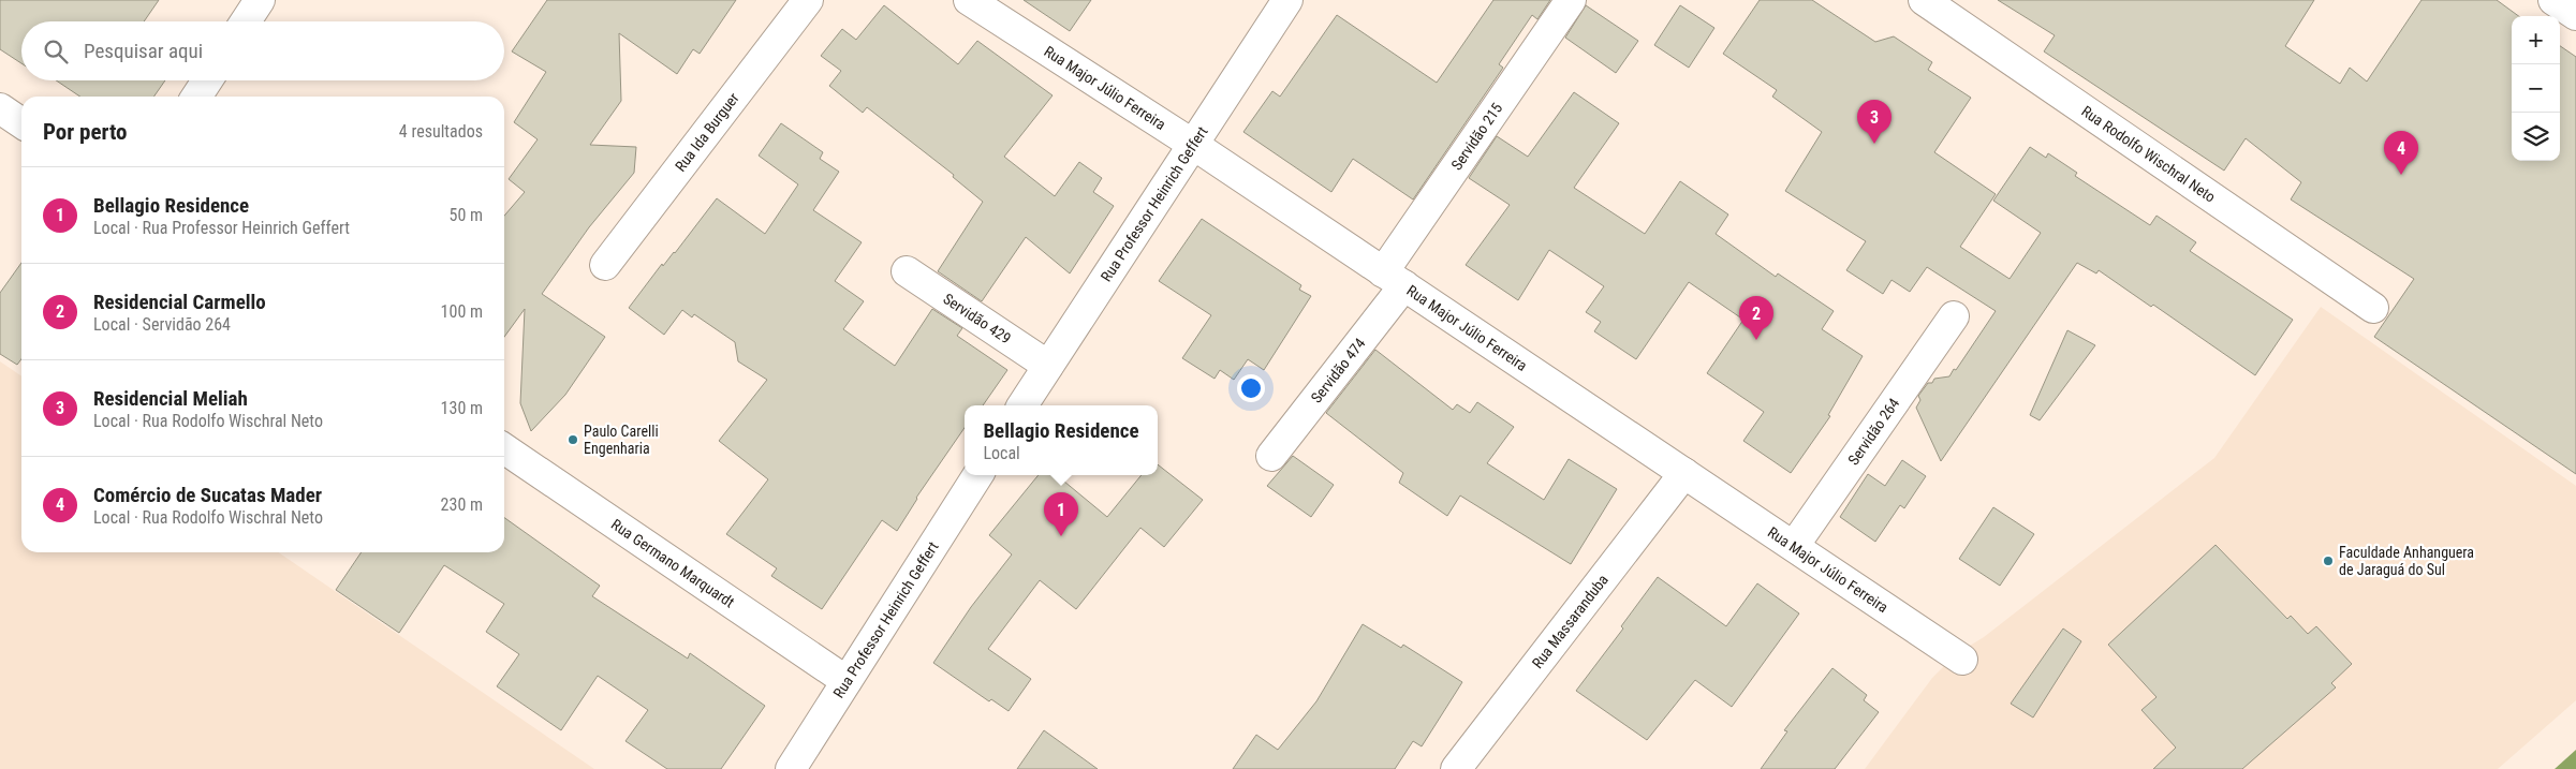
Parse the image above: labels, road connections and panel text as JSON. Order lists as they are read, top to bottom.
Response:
{
  "streets": {
    "street": [
      "Rua Major Júlio Ferreira",
      "Rua Ida Burguer",
      "Servidão 215",
      "Rua Rodolfo Wischral Neto",
      "Rua Professor Heinrich Geffert",
      "Servidão 429",
      "Servidão 474",
      "Servidão 264",
      "Rua Germano Marquardt",
      "Rua Massaranduba"
    ]
  },
  "crossings": [
    ["Rua Major Júlio Ferreira", "Servidão 215"],
    ["Rua Major Júlio Ferreira", "Rua Professor Heinrich Geffert"],
    ["Rua Major Júlio Ferreira", "Servidão 474"],
    ["Rua Major Júlio Ferreira", "Servidão 264"],
    ["Rua Major Júlio Ferreira", "Rua Massaranduba"],
    ["Servidão 215", "Servidão 474"],
    ["Rua Professor Heinrich Geffert", "Servidão 429"],
    ["Rua Professor Heinrich Geffert", "Rua Germano Marquardt"]
  ],
  "places": ["Paulo Carelli Engenharia", "Faculdade Anhanguera de Jaraguá do Sul"],
  "page": {
    "map_buttons": ["+", "−"],
    "search": "Pesquisar aqui",
    "heading": ["Por perto", "4 resultados"],
    "pins": [
      "3",
      "4",
      "2",
      "1"
    ],
    "list": [
      {
        "mark": "1",
        "name": "Bellagio Residence",
        "note": "Local · Rua Professor Heinrich Geffert",
        "value": "50 m"
      },
      {
        "mark": "2",
        "name": "Residencial Carmello",
        "note": "Local · Servidão 264",
        "value": "100 m"
      },
      {
        "mark": "3",
        "name": "Residencial Meliah",
        "note": "Local · Rua Rodolfo Wischral Neto",
        "value": "130 m"
      },
      {
        "mark": "4",
        "name": "Comércio de Sucatas Mader",
        "note": "Local · Rua Rodolfo Wischral Neto",
        "value": "230 m"
      }
    ],
    "popup": ["Bellagio Residence", "Local"]
  }
}
